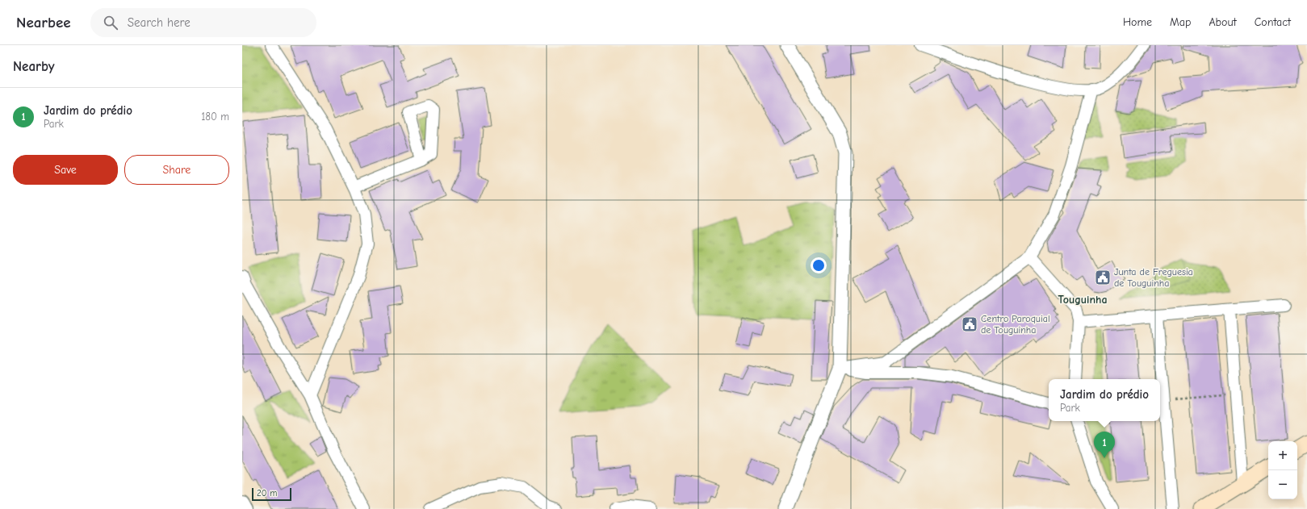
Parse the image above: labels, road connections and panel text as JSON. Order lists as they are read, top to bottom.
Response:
{
  "districts": ["Touguinha"],
  "places": {
    "public building": ["Junta de Freguesia de Touguinha", "Centro Paroquial de Touguinha"]
  },
  "scale_bar": "20 m",
  "page": {
    "header": "Nearbee",
    "search": "Search here",
    "nav": [
      "Home",
      "Map",
      "About",
      "Contact"
    ],
    "heading": "Nearby",
    "list": [
      {
        "mark": "1",
        "name": "Jardim do prédio",
        "note": "Park",
        "value": "180 m"
      }
    ],
    "buttons": ["Save", "Share"],
    "popup": ["Jardim do prédio", "Park"],
    "pins": "1",
    "map_buttons": ["+", "−"],
    "scale": "20 m"
  }
}
